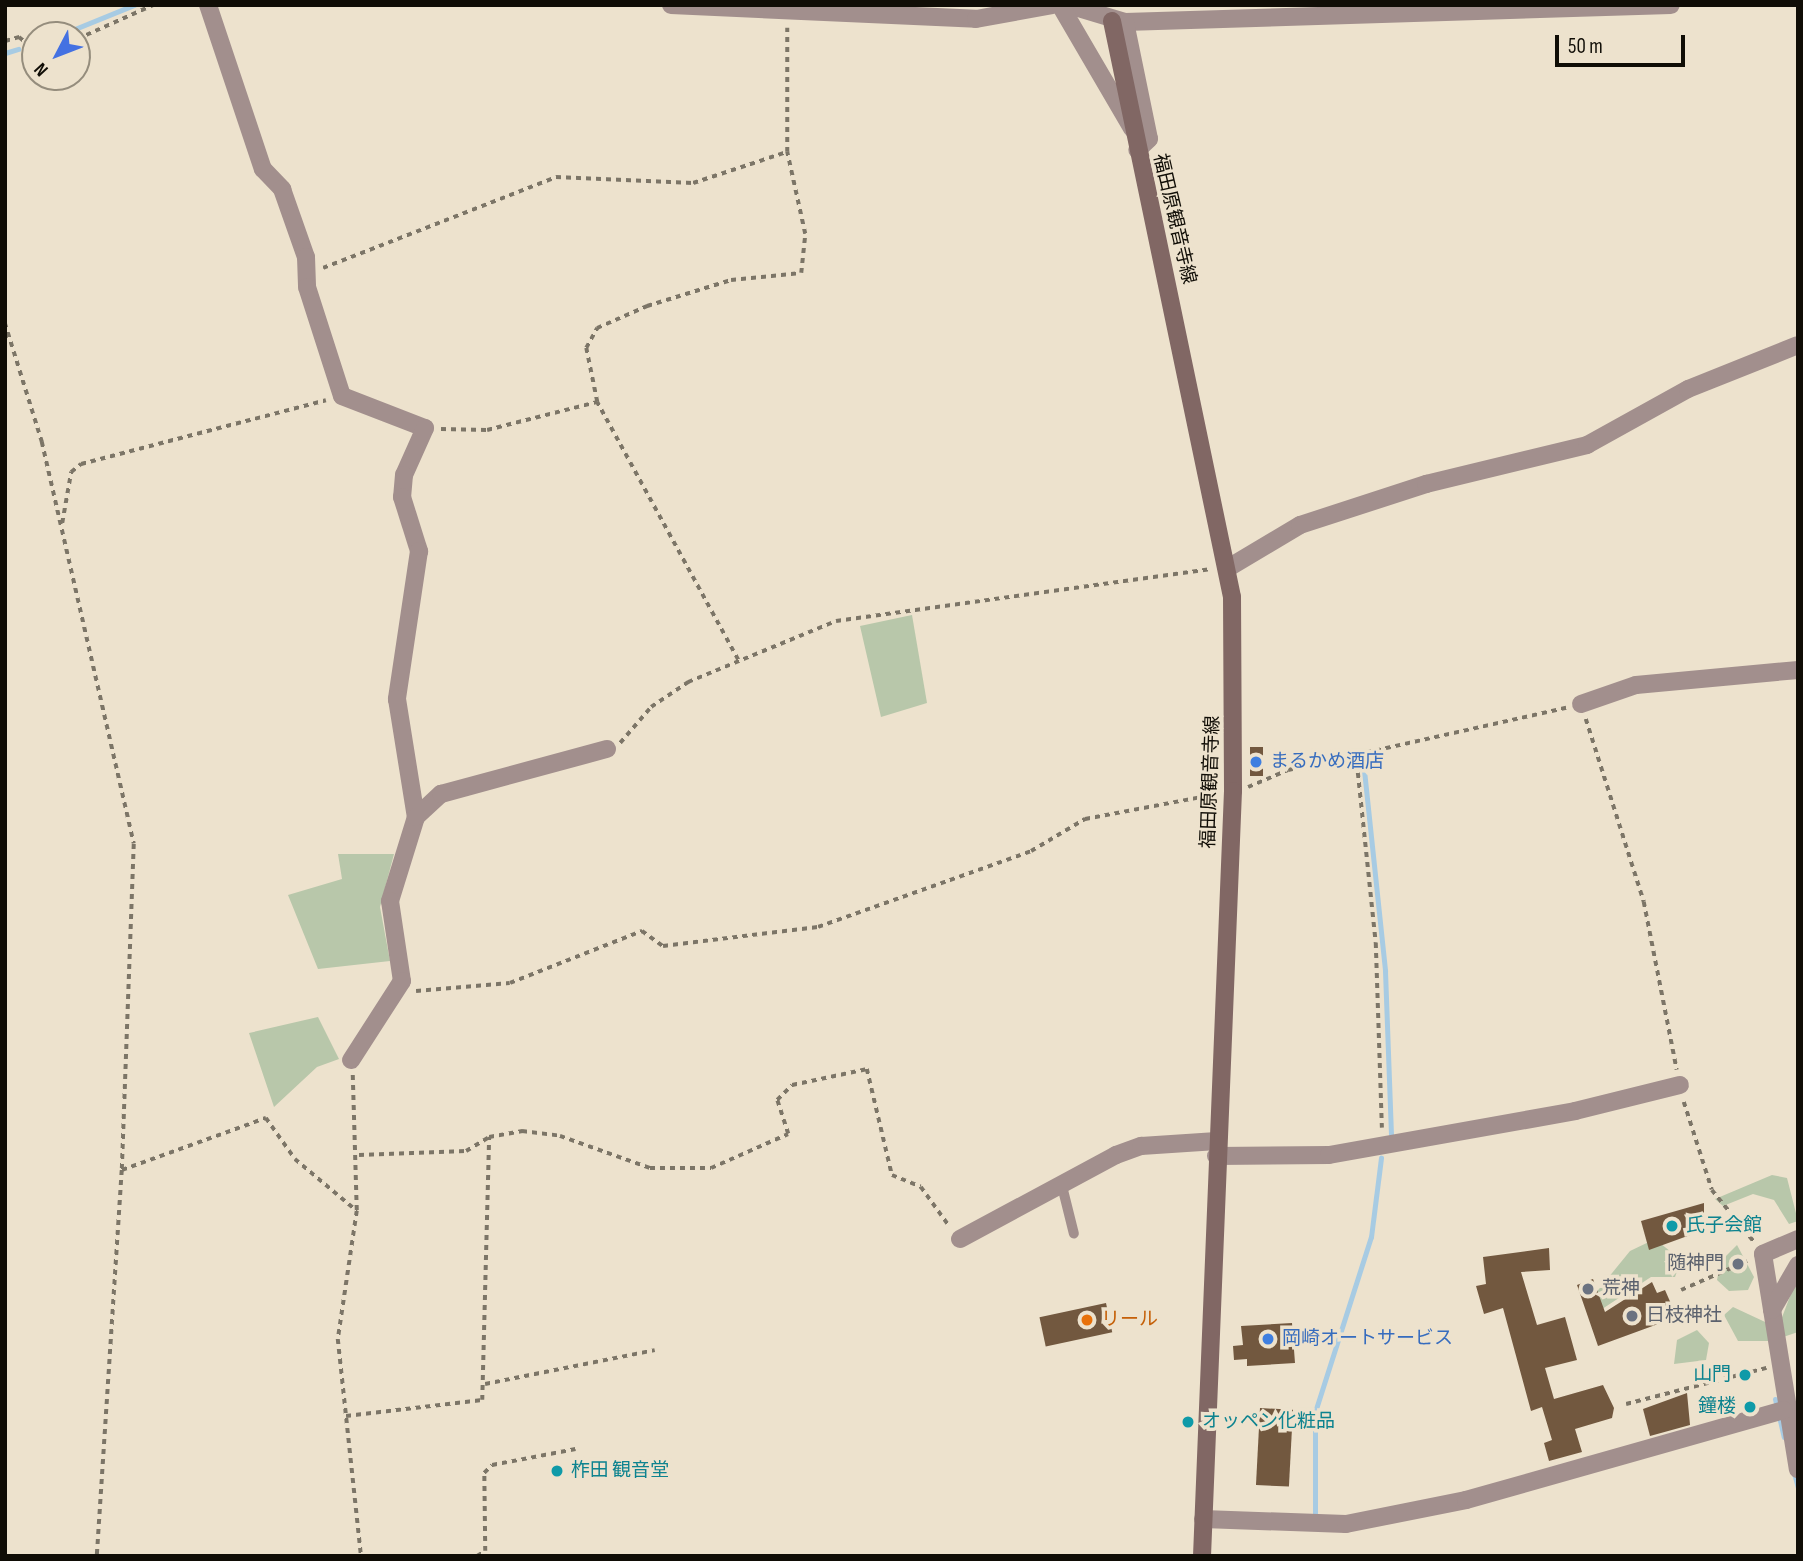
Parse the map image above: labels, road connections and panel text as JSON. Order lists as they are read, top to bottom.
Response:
{
  "streets": {
    "main road": ["福田原観音寺線"]
  },
  "places": [
    "まるかめ酒店",
    "氏子会館",
    "随神門",
    "荒神",
    "日枝神社",
    "リール",
    "岡崎オートサービス",
    "山門",
    "鐘楼",
    "オッペン化粧品",
    "柞田 観音堂"
  ],
  "scale_bar": "50 m",
  "north": "bottom left"
}
